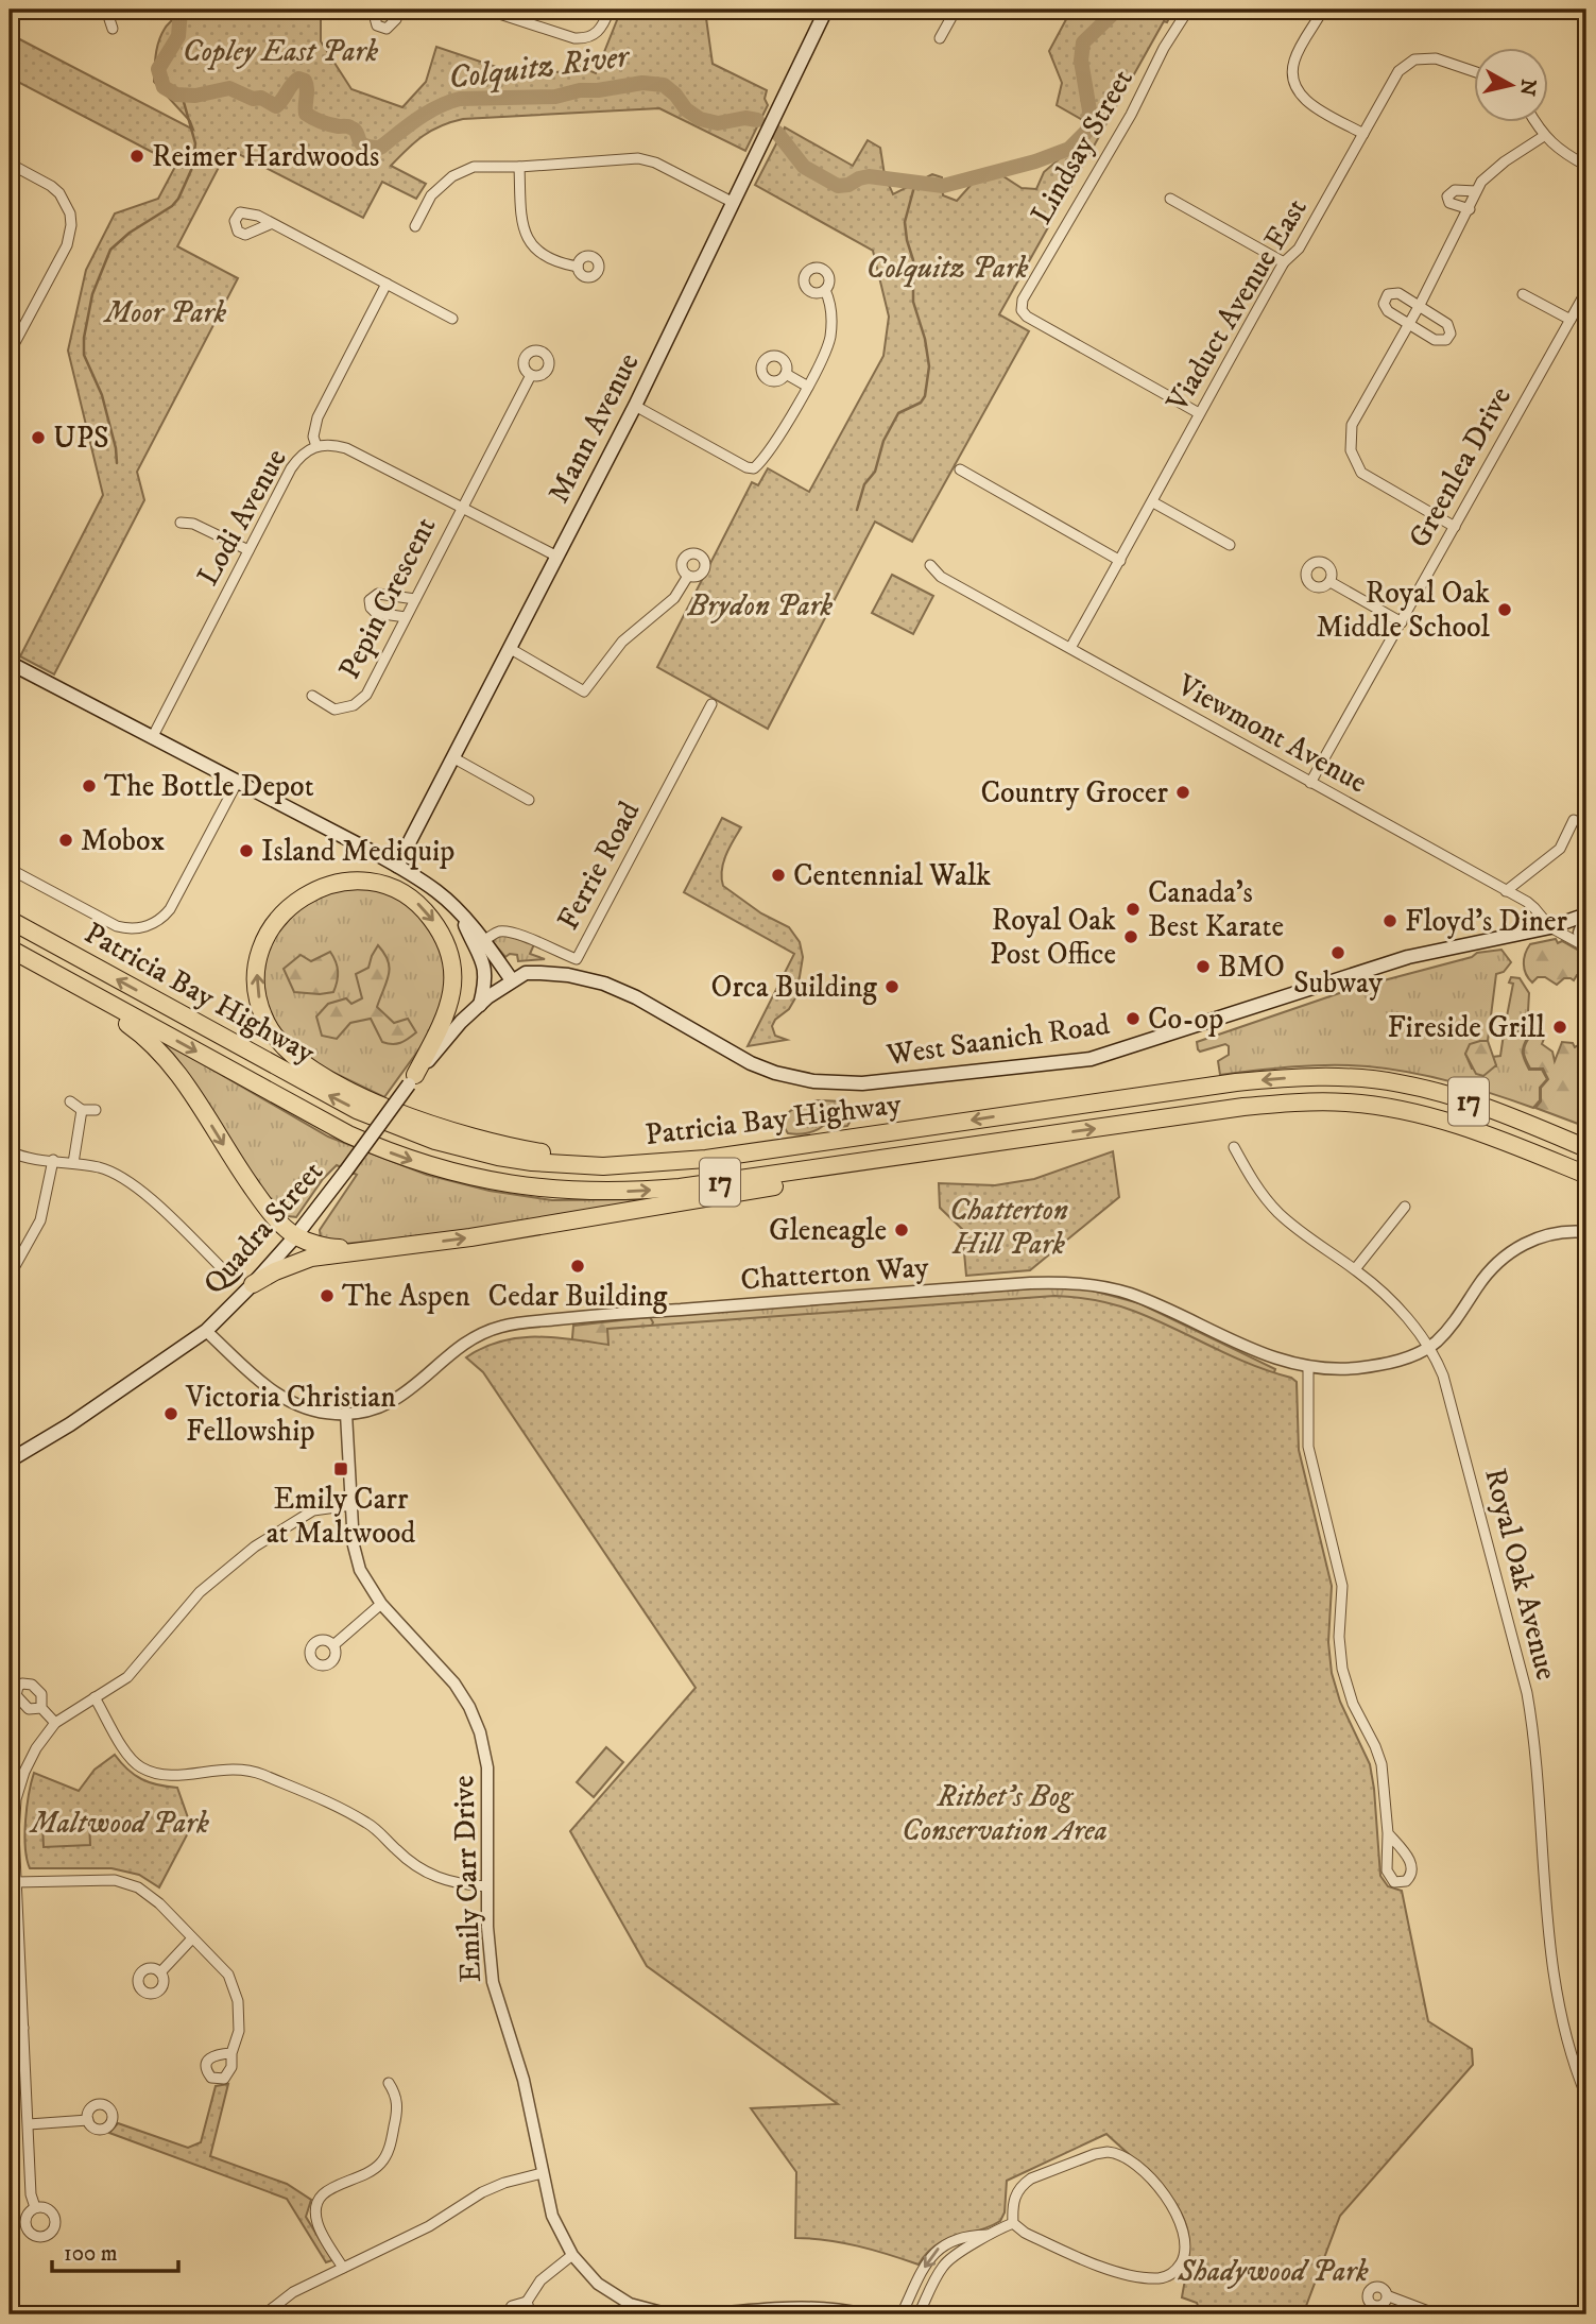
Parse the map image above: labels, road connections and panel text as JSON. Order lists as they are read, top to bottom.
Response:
{
  "streets": {
    "highway": ["Patricia Bay Highway", "17"],
    "main road": ["Mann Avenue", "West Saanich Road", "Quadra Street"],
    "street": [
      "Lindsay Street",
      "Viaduct Avenue East",
      "Greenlea Drive",
      "Lodi Avenue",
      "Pepin Crescent",
      "Viewmont Avenue",
      "Ferrie Road",
      "Chatterton Way",
      "Royal Oak Avenue",
      "Emily Carr Drive"
    ]
  },
  "crossings": [
    ["Lindsay Street", "Viaduct Avenue East"],
    ["Viaduct Avenue East", "Viewmont Avenue"],
    ["Greenlea Drive", "Viewmont Avenue"],
    ["Viewmont Avenue", "West Saanich Road"],
    ["West Saanich Road", "Quadra Street"],
    ["Quadra Street", "Chatterton Way"],
    ["Chatterton Way", "Royal Oak Avenue"],
    ["Chatterton Way", "Emily Carr Drive"]
  ],
  "water": ["Colquitz River"],
  "parks": [
    "Copley East Park",
    "Colquitz Park",
    "Moor Park",
    "Brydon Park",
    "Chatterton Hill Park",
    "Rithet's Bog Conservation Area",
    "Maltwood Park",
    "Shadywood Park"
  ],
  "places": {
    "other": [
      "Reimer Hardwoods",
      "UPS",
      "Royal Oak Middle School",
      "The Bottle Depot",
      "Country Grocer",
      "Mobox",
      "Island Mediquip",
      "Centennial Walk",
      "Canada's Best Karate",
      "Floyd's Diner",
      "Royal Oak Post Office",
      "Subway",
      "BMO",
      "Orca Building",
      "Co-op",
      "Fireside Grill",
      "Gleneagle",
      "Cedar Building",
      "The Aspen",
      "Victoria Christian Fellowship"
    ],
    "transit": ["Emily Carr at Maltwood"]
  },
  "scale_bar": "100 m",
  "north": "right"
}
